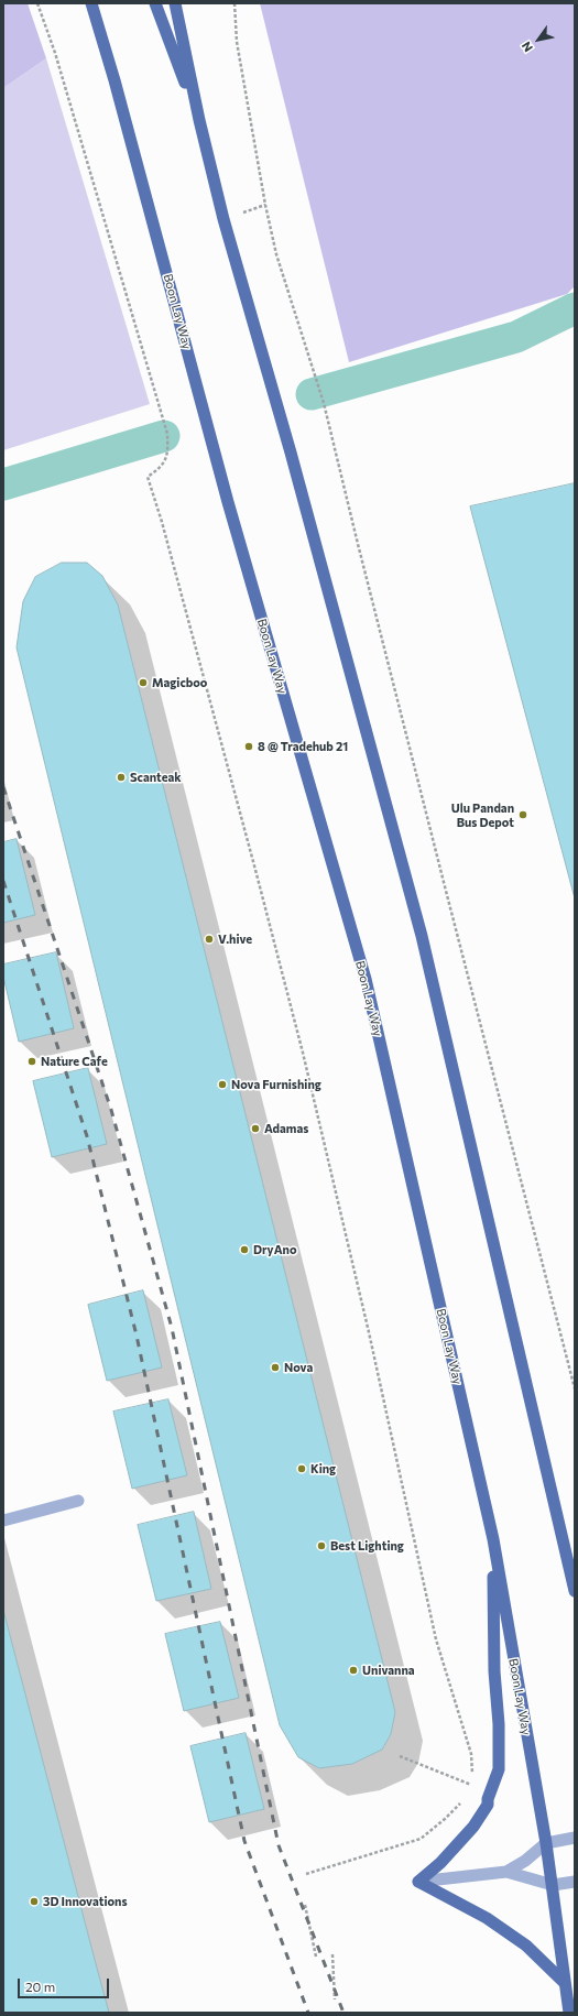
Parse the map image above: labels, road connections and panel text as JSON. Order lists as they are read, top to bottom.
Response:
{
  "streets": {
    "main road": ["Boon Lay Way"]
  },
  "places": [
    "Magicboo",
    "8 @ Tradehub 21",
    "Scanteak",
    "Ulu Pandan Bus Depot",
    "V.hive",
    "Nature Cafe",
    "Nova Furnishing",
    "Adamas",
    "DryAno",
    "Nova",
    "King",
    "Best Lighting",
    "Univanna",
    "3D Innovations"
  ],
  "scale_bar": "20 m",
  "north": "bottom left"
}
